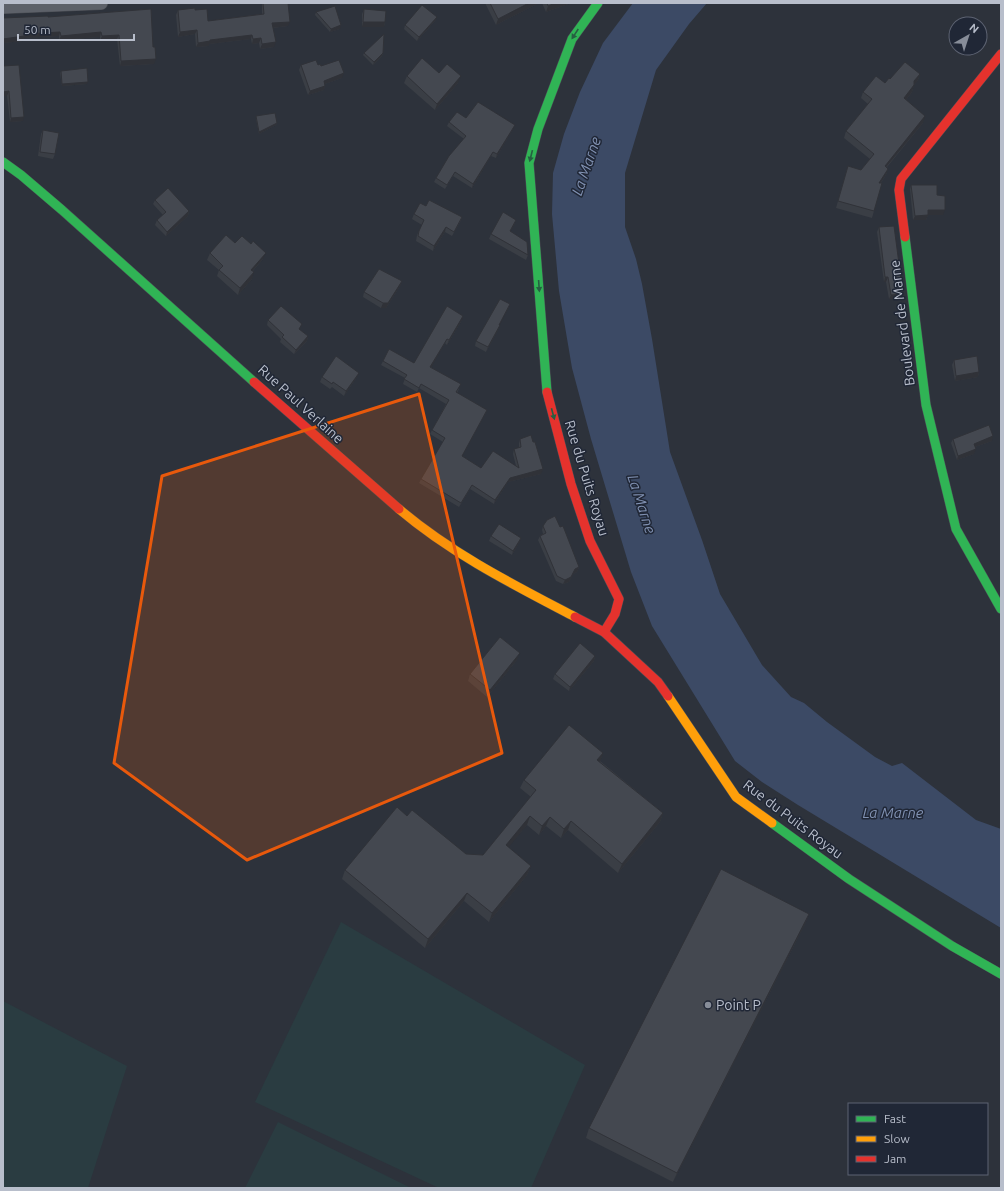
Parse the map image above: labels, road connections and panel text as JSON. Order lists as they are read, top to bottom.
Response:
{
  "streets": {
    "street": ["Boulevard de Marne", "Rue Paul Verlaine", "Rue du Puits Royau"]
  },
  "crossings": [
    ["Rue Paul Verlaine", "Rue du Puits Royau"]
  ],
  "one_way": ["Rue du Puits Royau"],
  "water": ["La Marne"],
  "places": ["Point P"],
  "legend": ["Fast", "Slow", "Jam"],
  "scale_bar": "50 m",
  "north": "top right"
}
